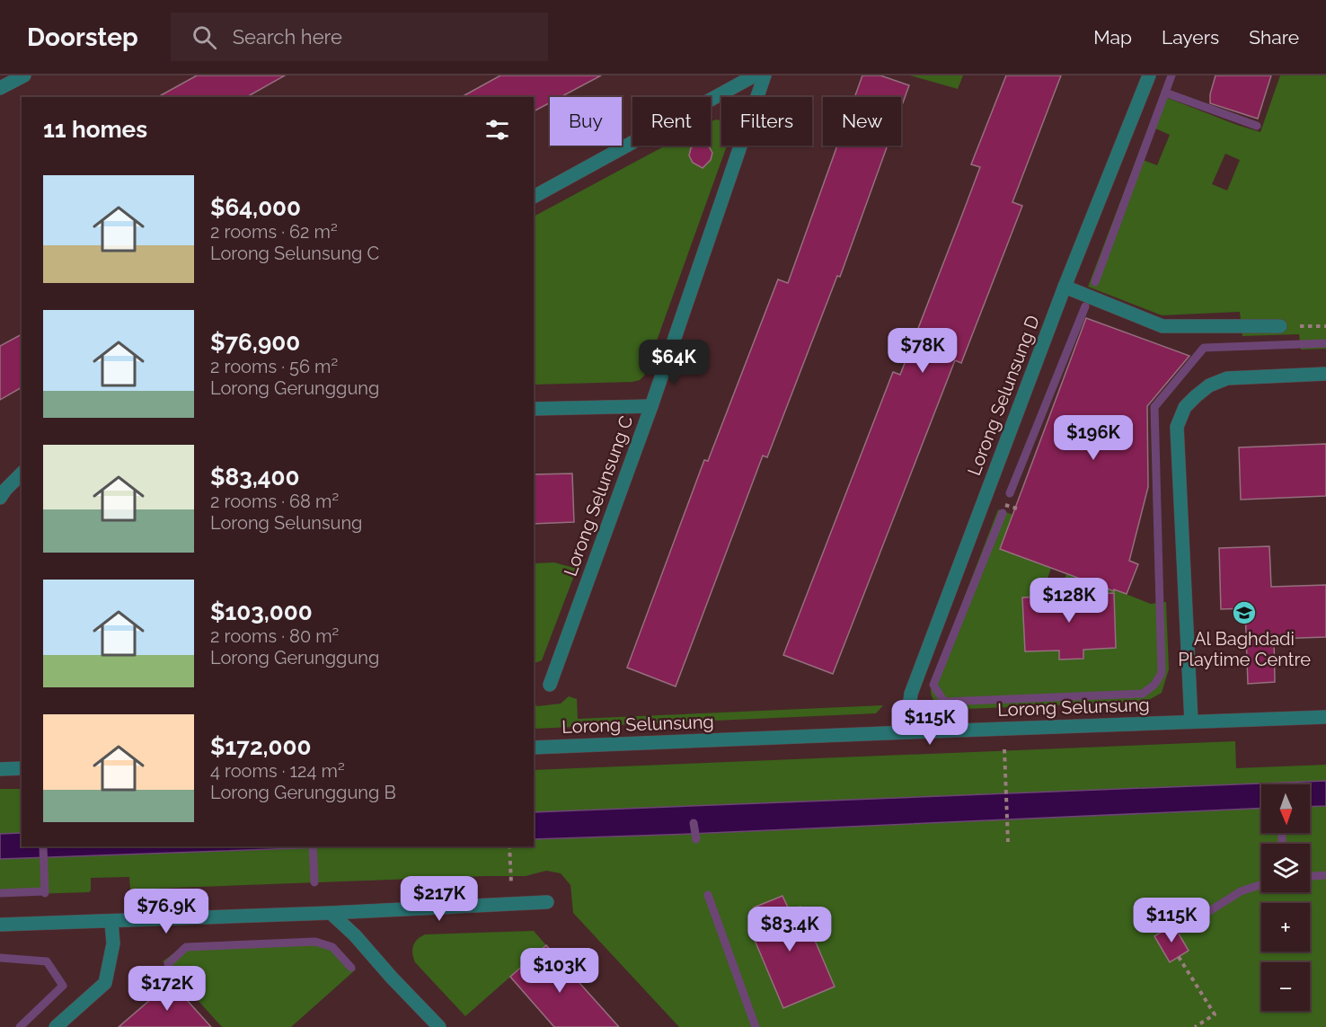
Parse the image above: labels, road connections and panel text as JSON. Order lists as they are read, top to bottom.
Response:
{
  "streets": {
    "street": ["Lorong Selunsung D", "Lorong Selunsung C", "Lorong Selunsung"]
  },
  "crossings": [
    ["Lorong Selunsung D", "Lorong Selunsung"]
  ],
  "places": {
    "school or university": ["Al Baghdadi Playtime Centre"]
  },
  "north": "bottom",
  "page": {
    "header": "Doorstep",
    "search": "Search here",
    "nav": ["Map", "Layers", "Share"],
    "chip": [
      "Buy",
      "Rent",
      "Filters",
      "New"
    ],
    "heading": "11 homes",
    "list": [
      {
        "name": "$64,000",
        "note": "2 rooms · 62 m² · Lorong Selunsung C"
      },
      {
        "name": "$76,900",
        "note": "2 rooms · 56 m² · Lorong Gerunggung"
      },
      {
        "name": "$83,400",
        "note": "2 rooms · 68 m² · Lorong Selunsung"
      },
      {
        "name": "$103,000",
        "note": "2 rooms · 80 m² · Lorong Gerunggung"
      },
      {
        "name": "$172,000",
        "note": "4 rooms · 124 m² · Lorong Gerunggung B"
      }
    ],
    "price": [
      "$78K",
      "$64K",
      "$196K",
      "$128K",
      "$115K",
      "$217K",
      "$76.9K",
      "$115K",
      "$83.4K",
      "$103K",
      "$172K"
    ],
    "map_buttons": ["+", "−"]
  }
}
